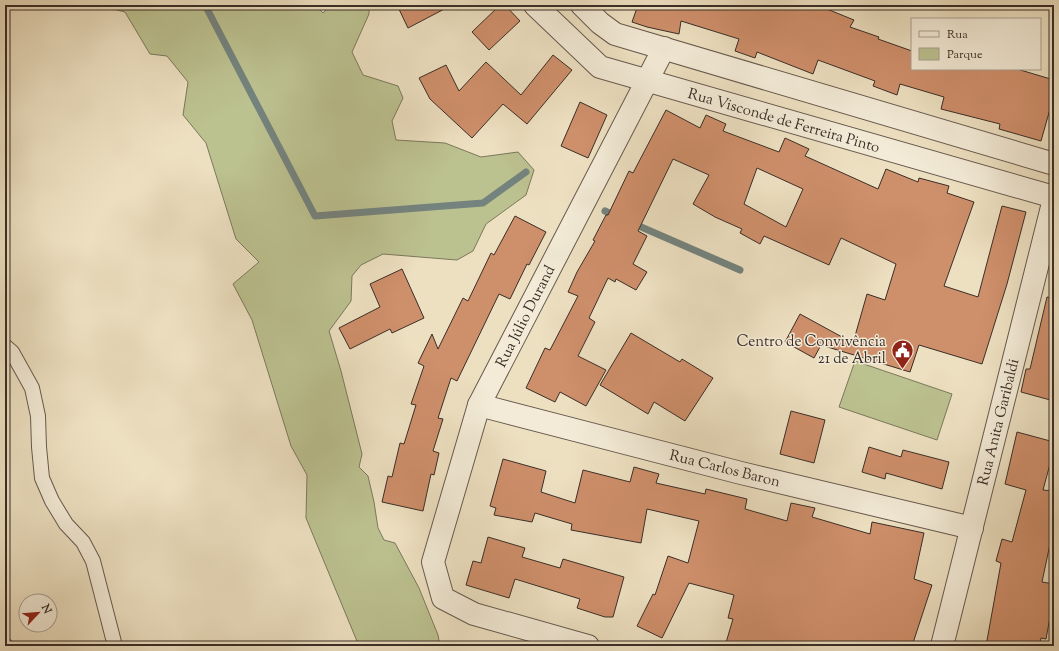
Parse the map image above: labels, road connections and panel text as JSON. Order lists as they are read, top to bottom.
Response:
{
  "streets": {
    "street": [
      "Rua Visconde de Ferreira Pinto",
      "Rua Júlio Durand",
      "Rua Anita Garibaldi",
      "Rua Carlos Baron"
    ]
  },
  "crossings": [
    ["Rua Visconde de Ferreira Pinto", "Rua Júlio Durand"],
    ["Rua Visconde de Ferreira Pinto", "Rua Anita Garibaldi"],
    ["Rua Júlio Durand", "Rua Carlos Baron"],
    ["Rua Anita Garibaldi", "Rua Carlos Baron"]
  ],
  "places": {
    "public building": ["Centro de Convivência 21 de Abril"]
  },
  "legend": ["Rua", "Parque"],
  "north": "top right"
}
